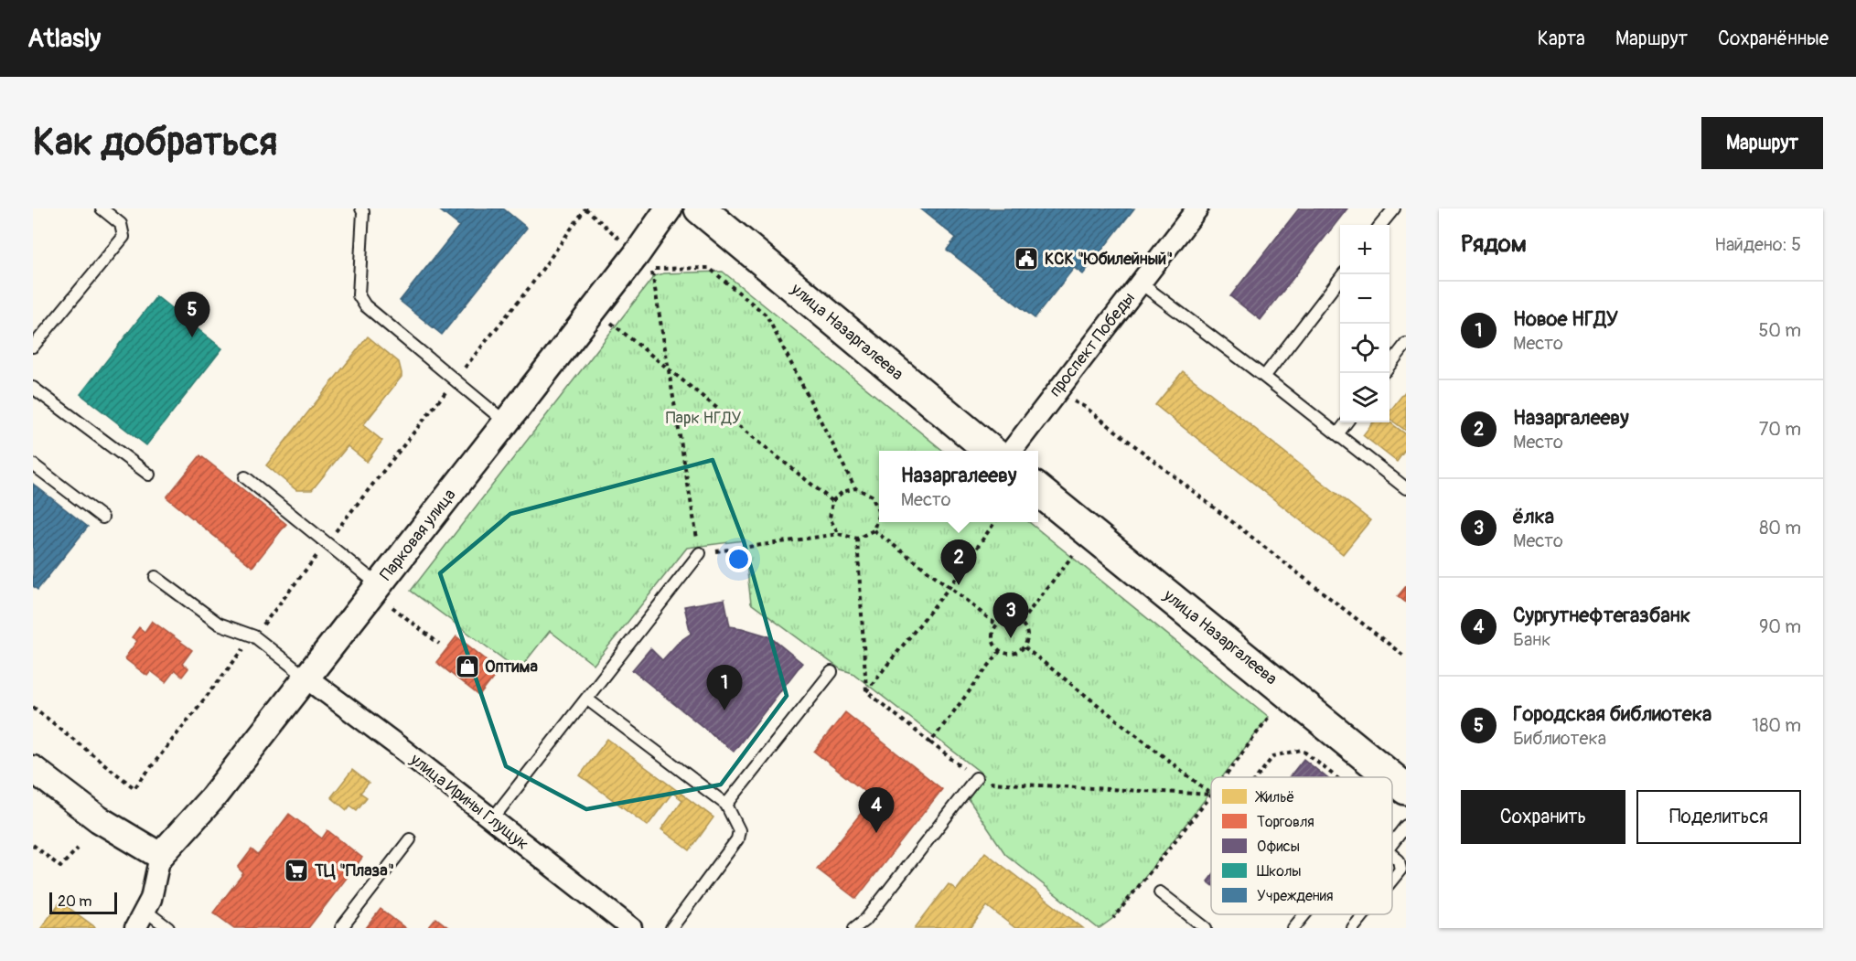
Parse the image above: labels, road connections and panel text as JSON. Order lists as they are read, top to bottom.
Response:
{
  "streets": {
    "main road": ["улица Назаргалеева"],
    "street": ["проспект Победы", "Парковая улица", "улица Ирины Глущук"]
  },
  "crossings": [
    ["Парковая улица", "улица Ирины Глущук"]
  ],
  "parks": ["Парк НГДУ"],
  "places": {
    "public building": ["КСК \"Юбилейный\""],
    "shop": ["Оптима"],
    "supermarket": ["ТЦ \"Плаза\""]
  },
  "legend": [
    "Жильё",
    "Торговля",
    "Офисы",
    "Школы",
    "Учреждения"
  ],
  "scale_bar": "20 m",
  "page": {
    "header": "Atlasly",
    "nav": ["Карта", "Маршрут", "Сохранённые"],
    "buttons": [
      "Маршрут",
      ["Сохранить", "Поделиться"]
    ],
    "title": "Как добраться",
    "heading": ["Рядом", "Найдено: 5"],
    "map_buttons": ["+", "−"],
    "list": [
      {
        "mark": "1",
        "name": "Новое НГДУ",
        "note": "Место",
        "value": "50 m"
      },
      {
        "mark": "2",
        "name": "Назаргалееву",
        "note": "Место",
        "value": "70 m"
      },
      {
        "mark": "3",
        "name": "ёлка",
        "note": "Место",
        "value": "80 m"
      },
      {
        "mark": "4",
        "name": "Сургутнефтегазбанк",
        "note": "Банк",
        "value": "90 m"
      },
      {
        "mark": "5",
        "name": "Городская библиотека",
        "note": "Библиотека",
        "value": "180 m"
      }
    ],
    "pins": [
      "5",
      "2",
      "3",
      "1",
      "4"
    ],
    "popup": ["Назаргалееву", "Место"],
    "scale": "20 m"
  }
}
